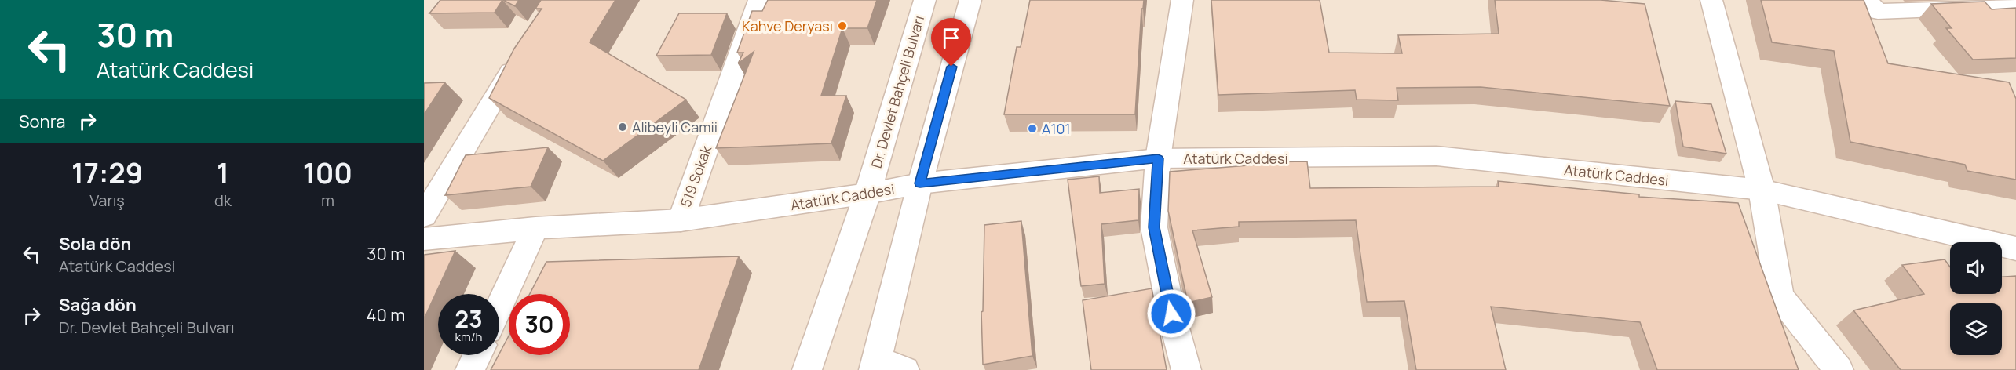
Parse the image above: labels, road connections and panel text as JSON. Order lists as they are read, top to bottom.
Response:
{
  "streets": {
    "street": ["Dr. Devlet Bahçeli Bulvarı", "Atatürk Caddesi", "519 Sokak"]
  },
  "crossings": [
    ["Dr. Devlet Bahçeli Bulvarı", "Atatürk Caddesi"],
    ["Atatürk Caddesi", "519 Sokak"]
  ],
  "places": ["Kahve Deryası", "Alibeyli Camii", "A101"],
  "page": {
    "turn": ["30 m", "Atatürk Caddesi"],
    "then": "Sonra",
    "eta": [
      "17:29",
      "Varış",
      "1",
      "dk",
      "100",
      "m"
    ],
    "list": [
      {
        "name": "Sola dön",
        "note": "Atatürk Caddesi",
        "value": "30 m"
      },
      {
        "name": "Sağa dön",
        "note": "Dr. Devlet Bahçeli Bulvarı",
        "value": "40 m"
      }
    ],
    "speed": "23 km/h",
    "limit": "30"
  }
}
